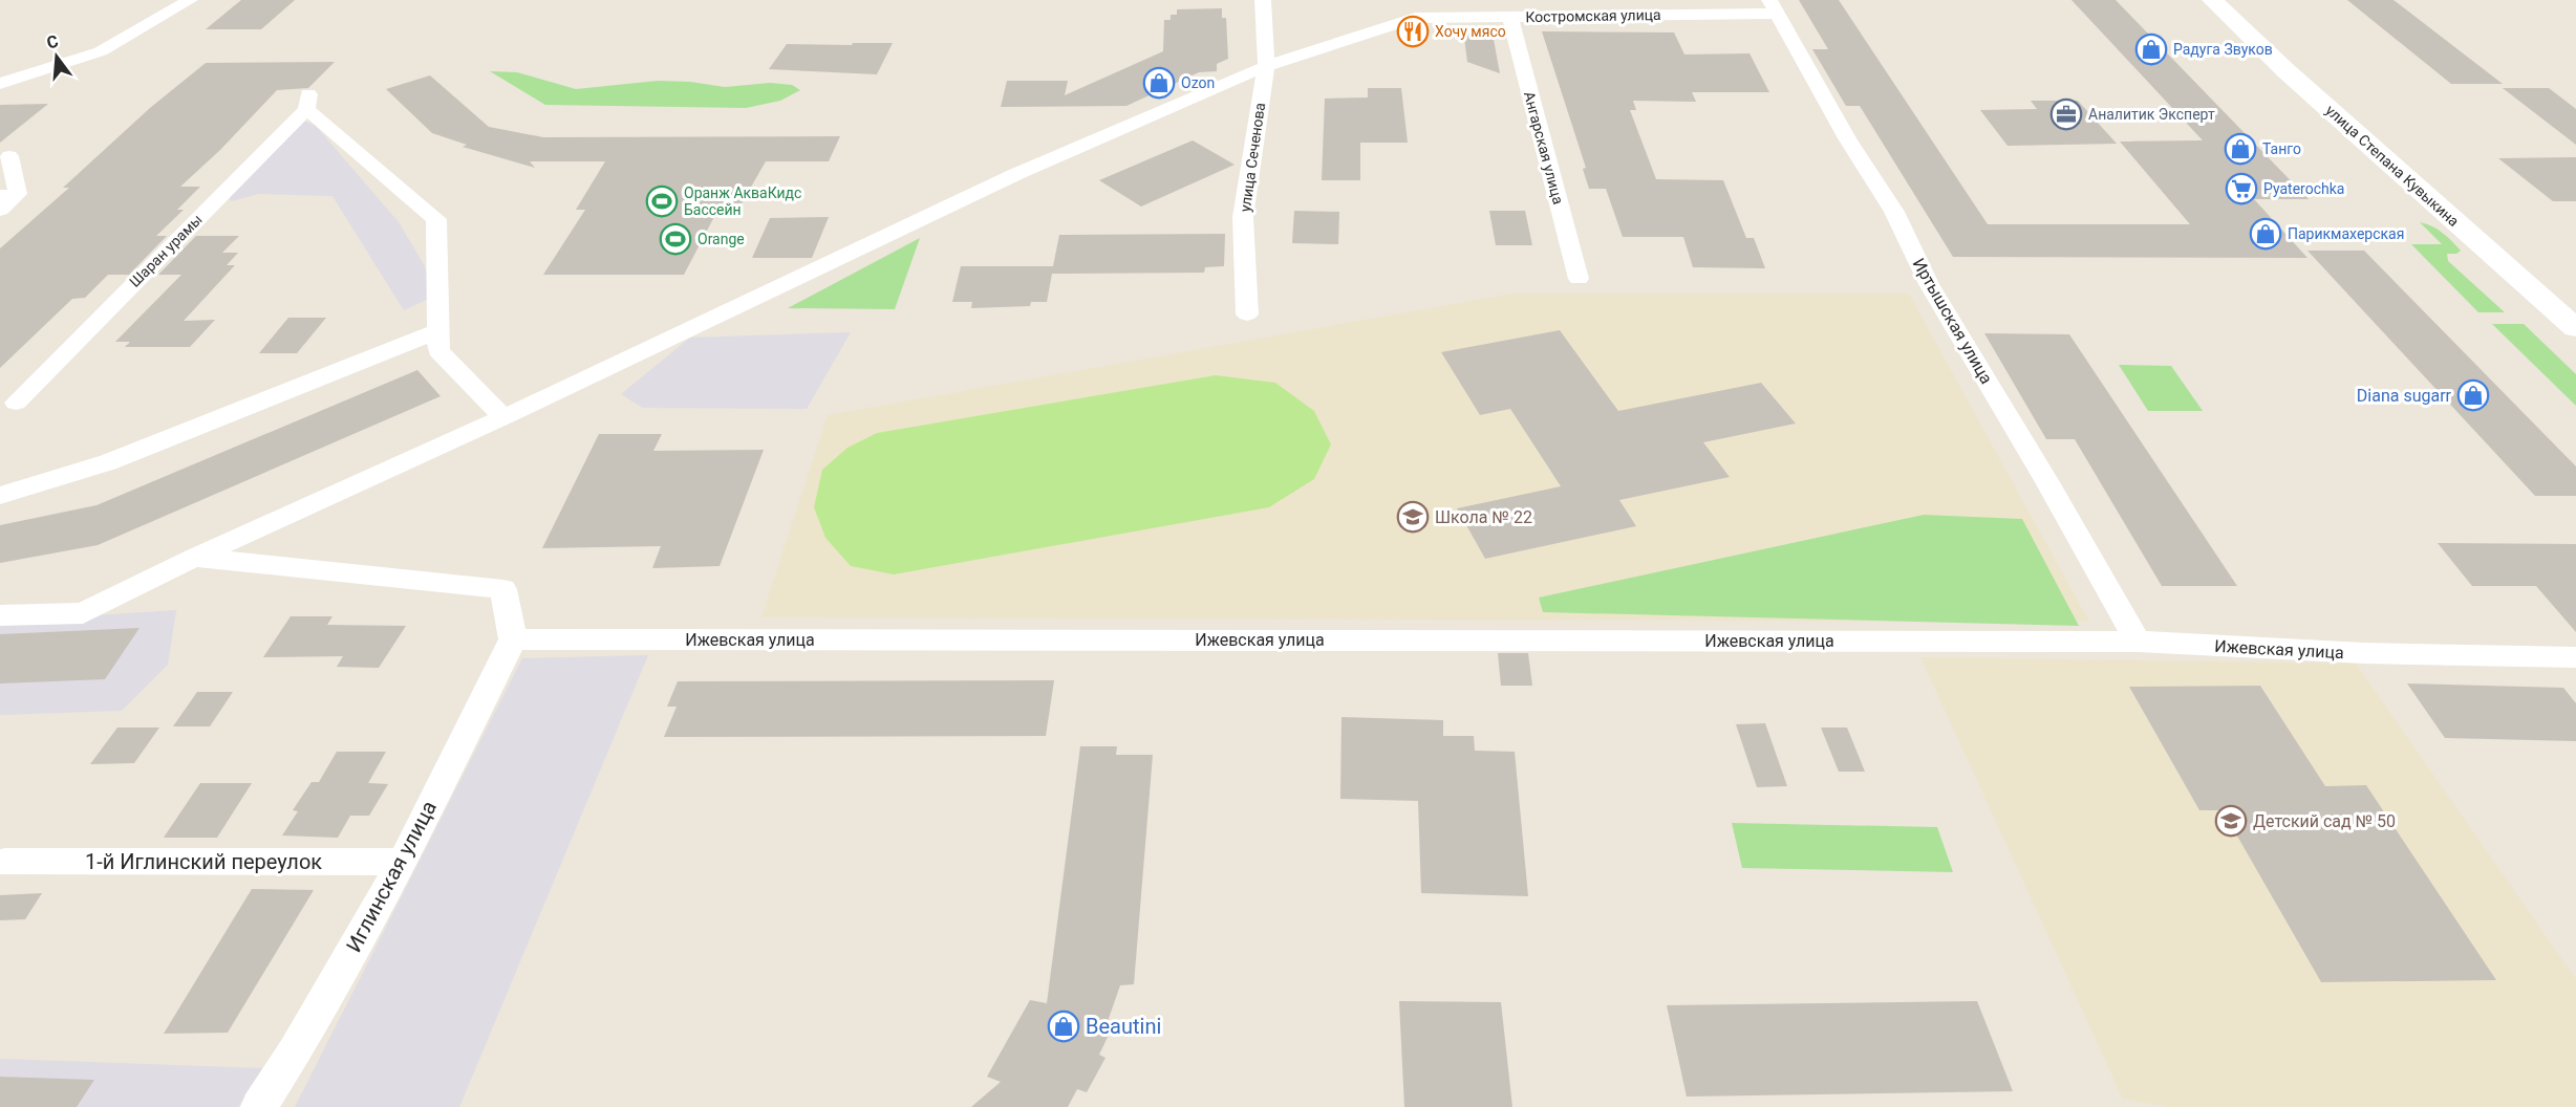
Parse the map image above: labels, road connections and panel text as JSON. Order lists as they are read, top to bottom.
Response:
{
  "streets": {
    "main road": ["улица Степана Кувыкина"],
    "street": [
      "Костромская улица",
      "Ангарская улица",
      "улица Сеченова",
      "Шаран урамы",
      "Иртышская улица",
      "Ижевская улица",
      "1-й Иглинский переулок",
      "Иглинская улица"
    ]
  },
  "crossings": [
    ["Костромская улица", "Ангарская улица"],
    ["Костромская улица", "улица Сеченова"],
    ["Костромская улица", "Иртышская улица"],
    ["Иртышская улица", "Ижевская улица"],
    ["Ижевская улица", "Иглинская улица"],
    ["1-й Иглинский переулок", "Иглинская улица"]
  ],
  "places": {
    "restaurant": ["Хочу мясо"],
    "shop": [
      "Радуга Звуков",
      "Ozon",
      "Танго",
      "Парикмахерская",
      "Diana sugarr",
      "Beautini"
    ],
    "office": ["Аналитик Эксперт"],
    "supermarket": ["Pyaterochka"],
    "sports": ["Оранж АкваКидс Бассейн", "Orange"],
    "school or university": ["Школа № 22", "Детский сад № 50"]
  },
  "north": "top"
}
